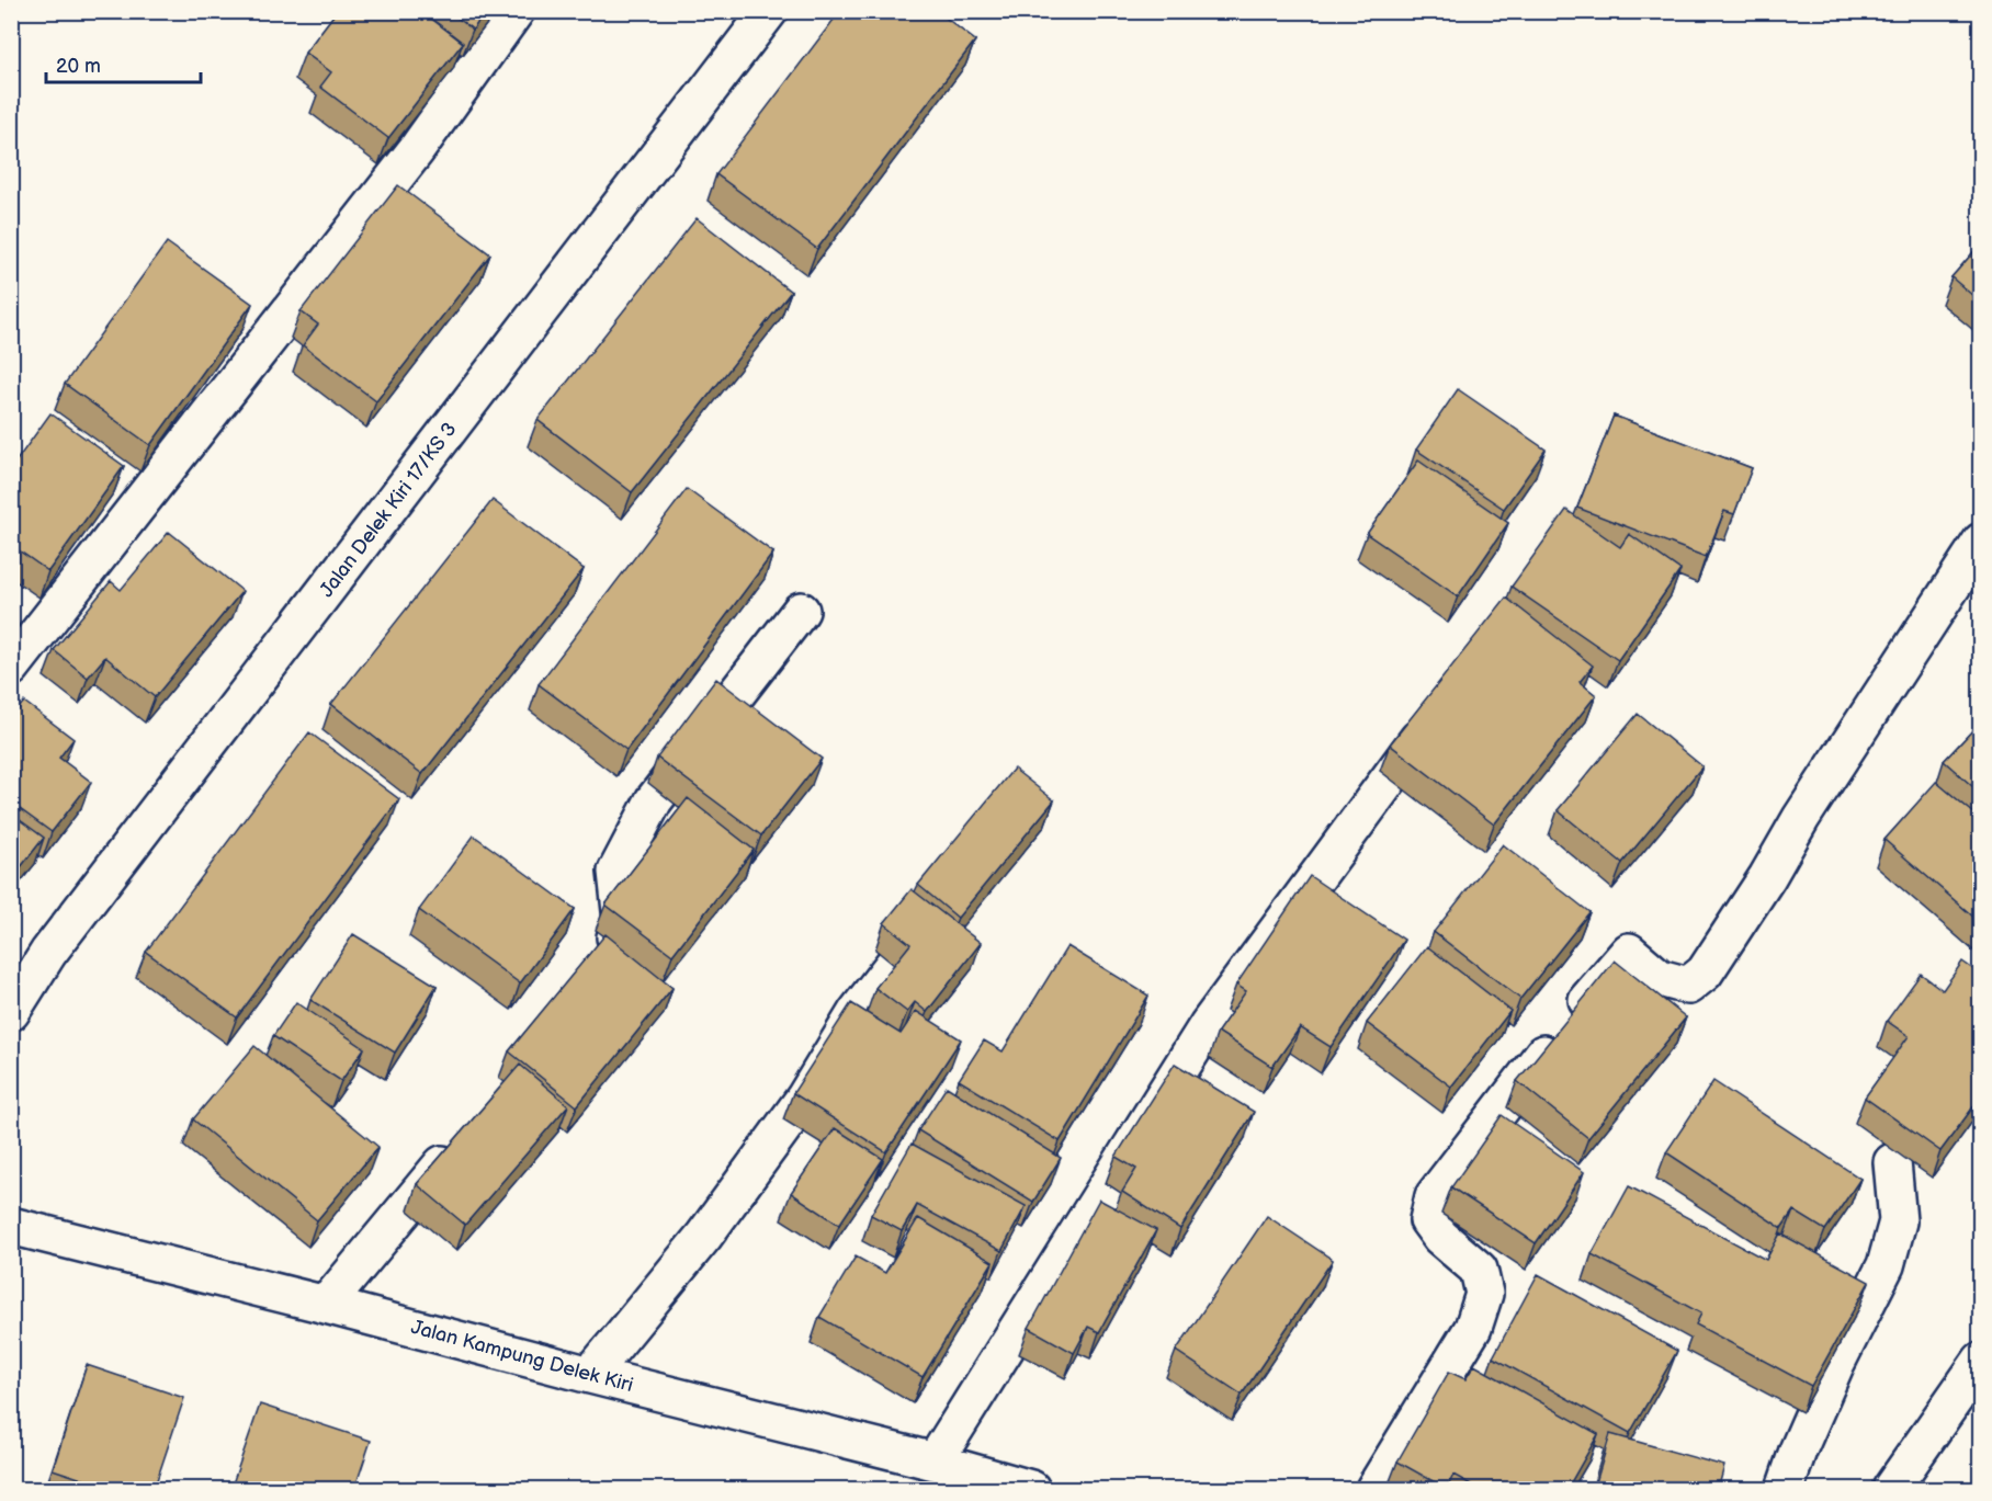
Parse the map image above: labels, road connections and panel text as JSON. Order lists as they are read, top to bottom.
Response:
{
  "streets": {
    "street": ["Jalan Delek Kiri 17/KS 3", "Jalan Kampung Delek Kiri"]
  },
  "scale_bar": "20 m"
}
